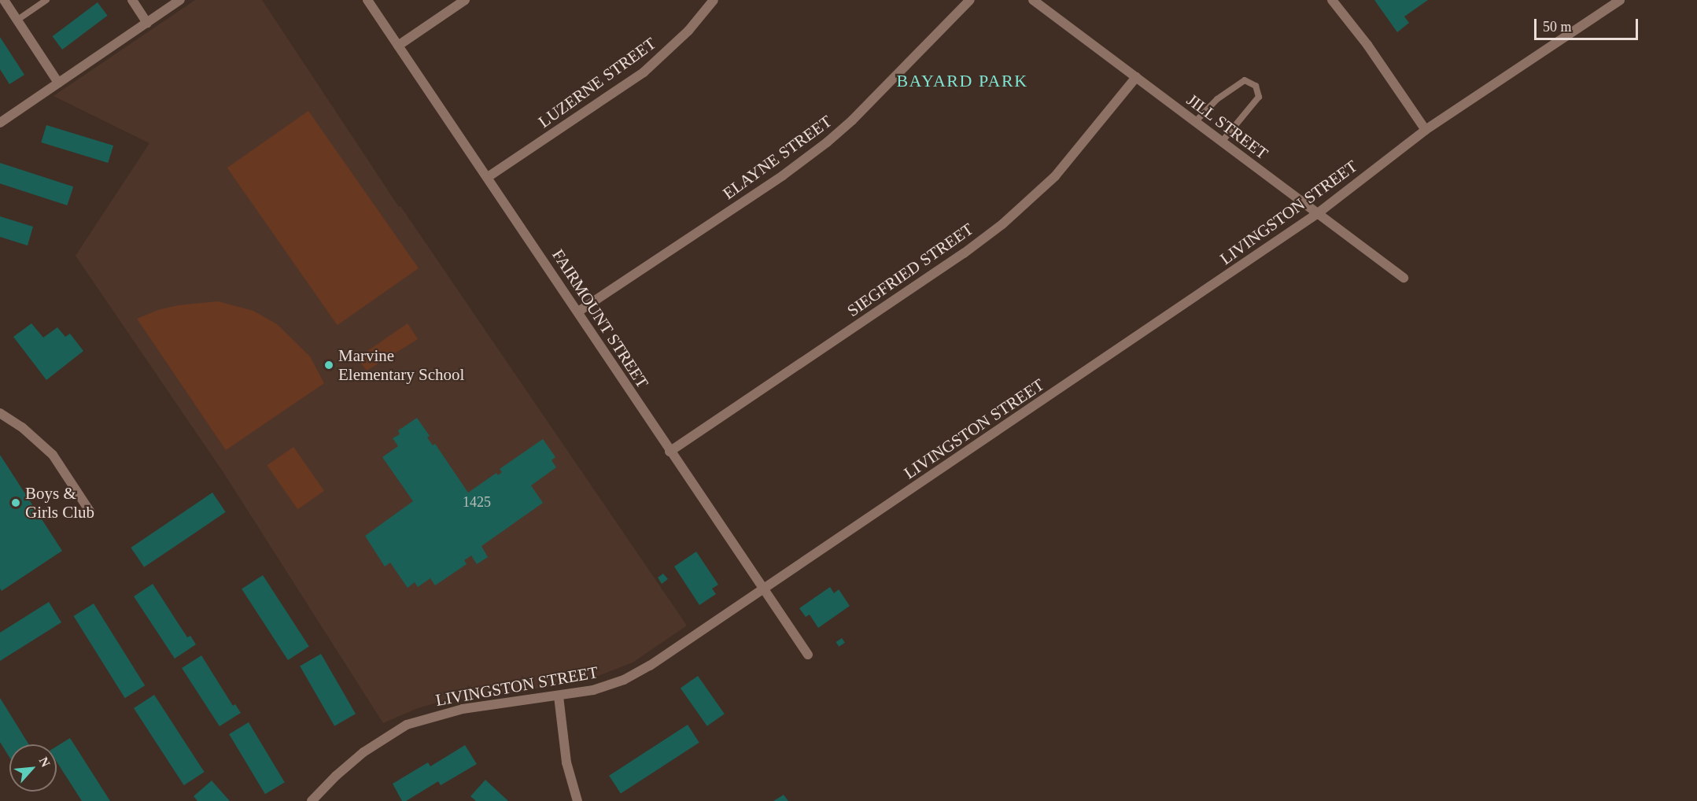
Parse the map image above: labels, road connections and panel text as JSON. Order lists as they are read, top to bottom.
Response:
{
  "streets": {
    "street": [
      "LUZERNE STREET",
      "JILL STREET",
      "ELAYNE STREET",
      "LIVINGSTON STREET",
      "SIEGFRIED STREET",
      "FAIRMOUNT STREET"
    ]
  },
  "crossings": [
    ["LUZERNE STREET", "FAIRMOUNT STREET"],
    ["JILL STREET", "LIVINGSTON STREET"],
    ["JILL STREET", "SIEGFRIED STREET"],
    ["ELAYNE STREET", "FAIRMOUNT STREET"],
    ["LIVINGSTON STREET", "FAIRMOUNT STREET"],
    ["SIEGFRIED STREET", "FAIRMOUNT STREET"]
  ],
  "districts": ["BAYARD PARK"],
  "places": ["Marvine Elementary School", "Boys & Girls Club"],
  "house_numbers": ["1425"],
  "scale_bar": "50 m",
  "north": "top right"
}
